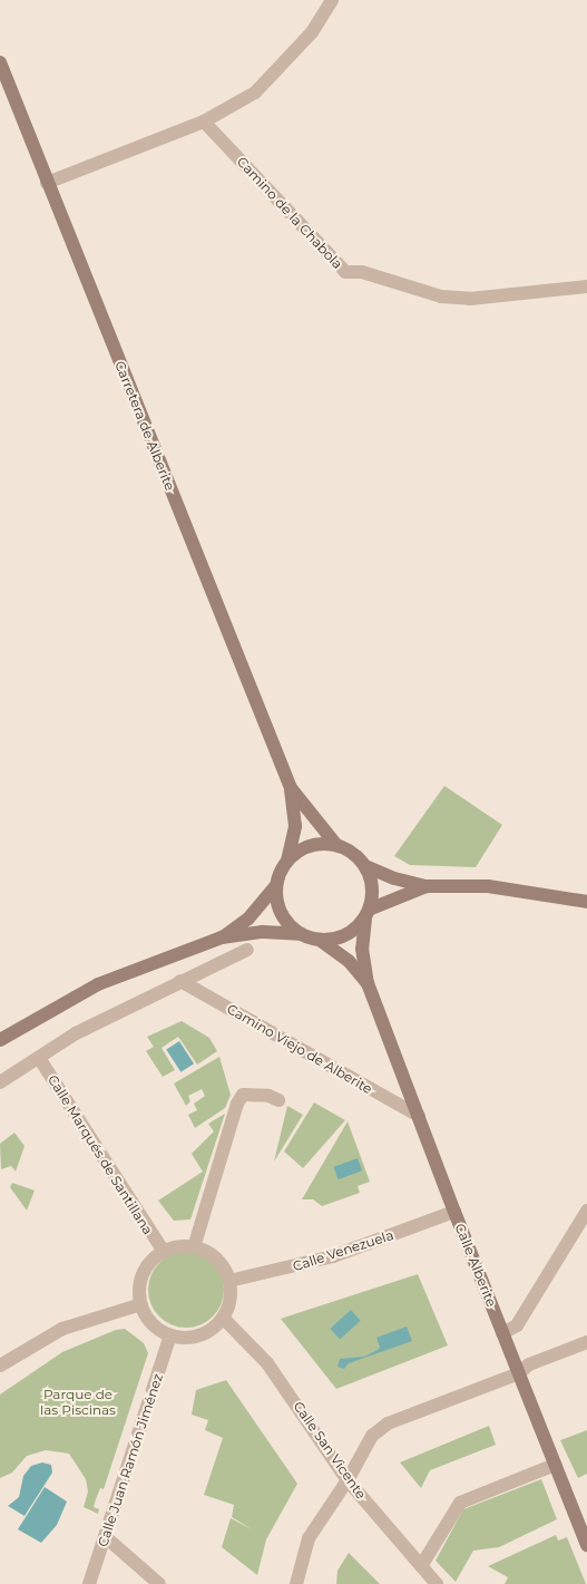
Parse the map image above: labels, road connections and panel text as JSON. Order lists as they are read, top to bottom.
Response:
{
  "streets": {
    "main road": ["Carretera de Alberite", "Calle Alberite"],
    "street": [
      "Camino de la Chabola",
      "Camino Viejo de Alberite",
      "Calle Marqués de Santillana",
      "Calle Venezuela",
      "Calle San Vicente",
      "Calle Juan Ramón Jiménez"
    ]
  },
  "crossings": [
    ["Carretera de Alberite", "Calle Alberite"],
    ["Camino Viejo de Alberite", "Calle Alberite"],
    ["Calle Marqués de Santillana", "Calle Venezuela"],
    ["Calle Marqués de Santillana", "Calle San Vicente"],
    ["Calle Marqués de Santillana", "Calle Juan Ramón Jiménez"],
    ["Calle Venezuela", "Calle Alberite"],
    ["Calle Venezuela", "Calle San Vicente"],
    ["Calle Venezuela", "Calle Juan Ramón Jiménez"],
    ["Calle San Vicente", "Calle Juan Ramón Jiménez"]
  ],
  "parks": ["Parque de las Piscinas"]
}
